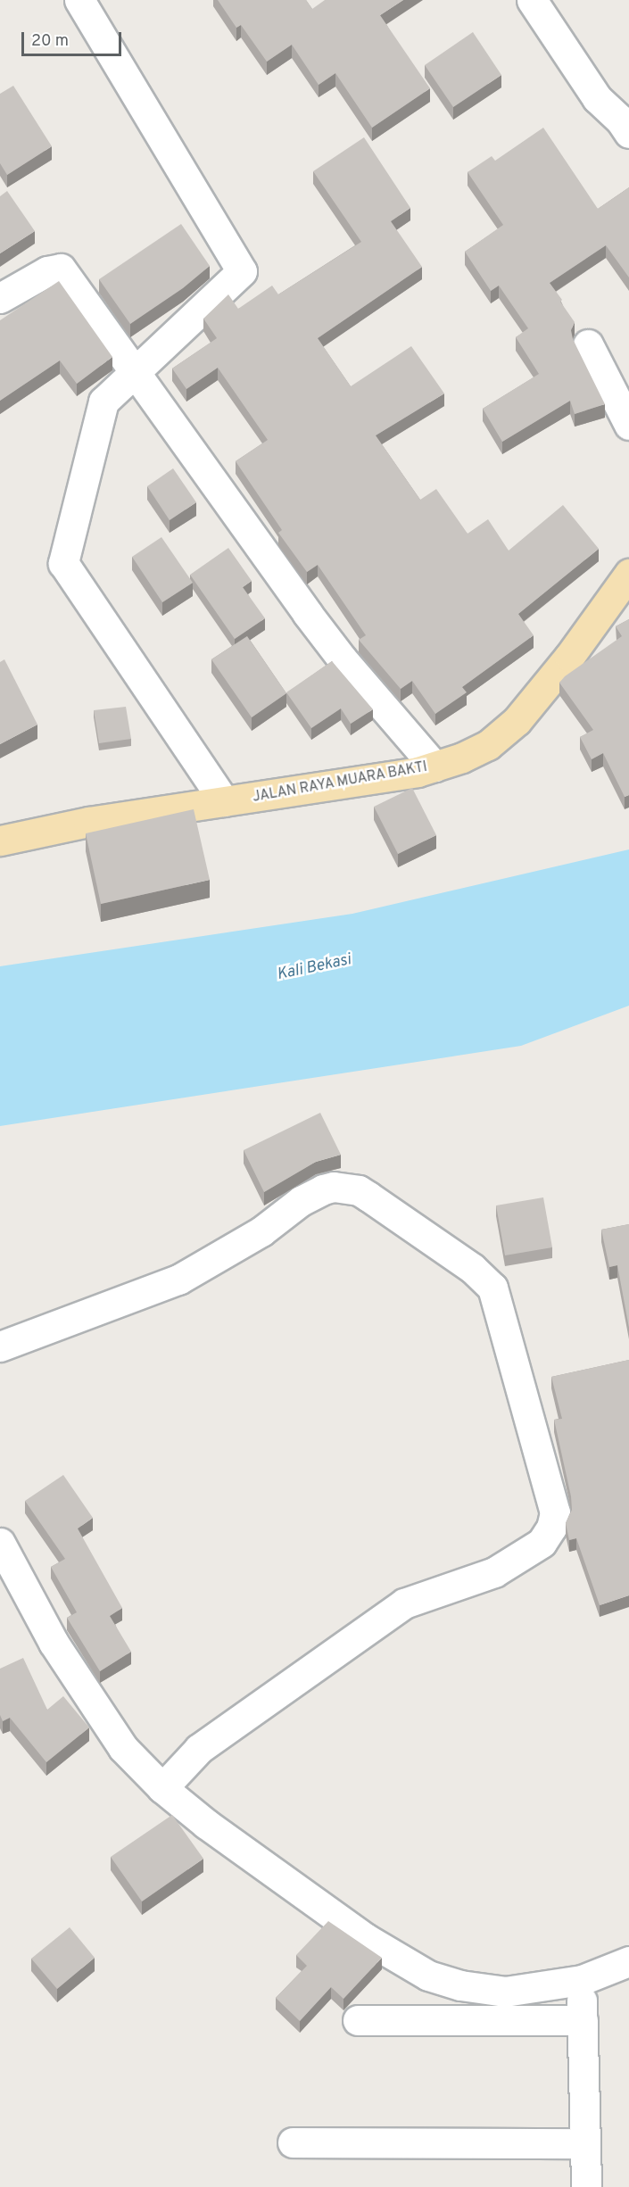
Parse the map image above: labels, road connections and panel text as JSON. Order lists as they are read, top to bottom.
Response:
{
  "streets": {
    "main road": ["JALAN RAYA MUARA BAKTI"]
  },
  "water": ["Kali Bekasi"],
  "scale_bar": "20 m"
}
